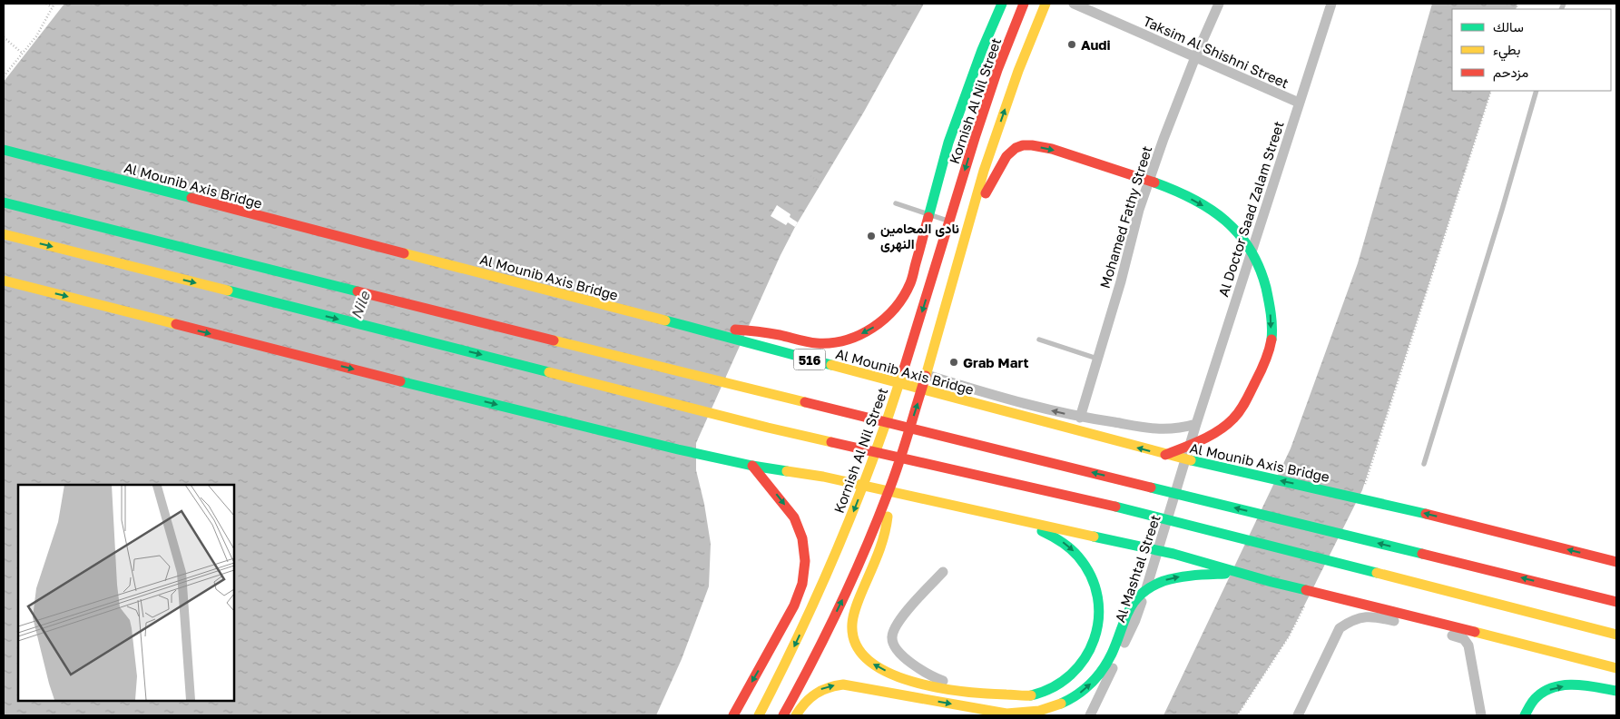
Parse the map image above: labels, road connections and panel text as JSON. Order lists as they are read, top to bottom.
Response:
{
  "streets": {
    "highway": ["Kornish Al Nil Street", "Al Mounib Axis Bridge", "516"],
    "street": [
      "Taksim Al Shishni Street",
      "Al Doctor Saad Zalam Street",
      "Mohamed Fathy Street",
      "Al Mashtal Street"
    ]
  },
  "crossings": [
    ["Taksim Al Shishni Street", "Al Doctor Saad Zalam Street"],
    ["Taksim Al Shishni Street", "Mohamed Fathy Street"],
    ["Al Doctor Saad Zalam Street", "Al Mashtal Street"]
  ],
  "water": ["Nile"],
  "places": ["Audi", "نادى المحامين النهرى", "Grab Mart"],
  "legend": ["سالك", "بطيء", "مزدحم"]
}
